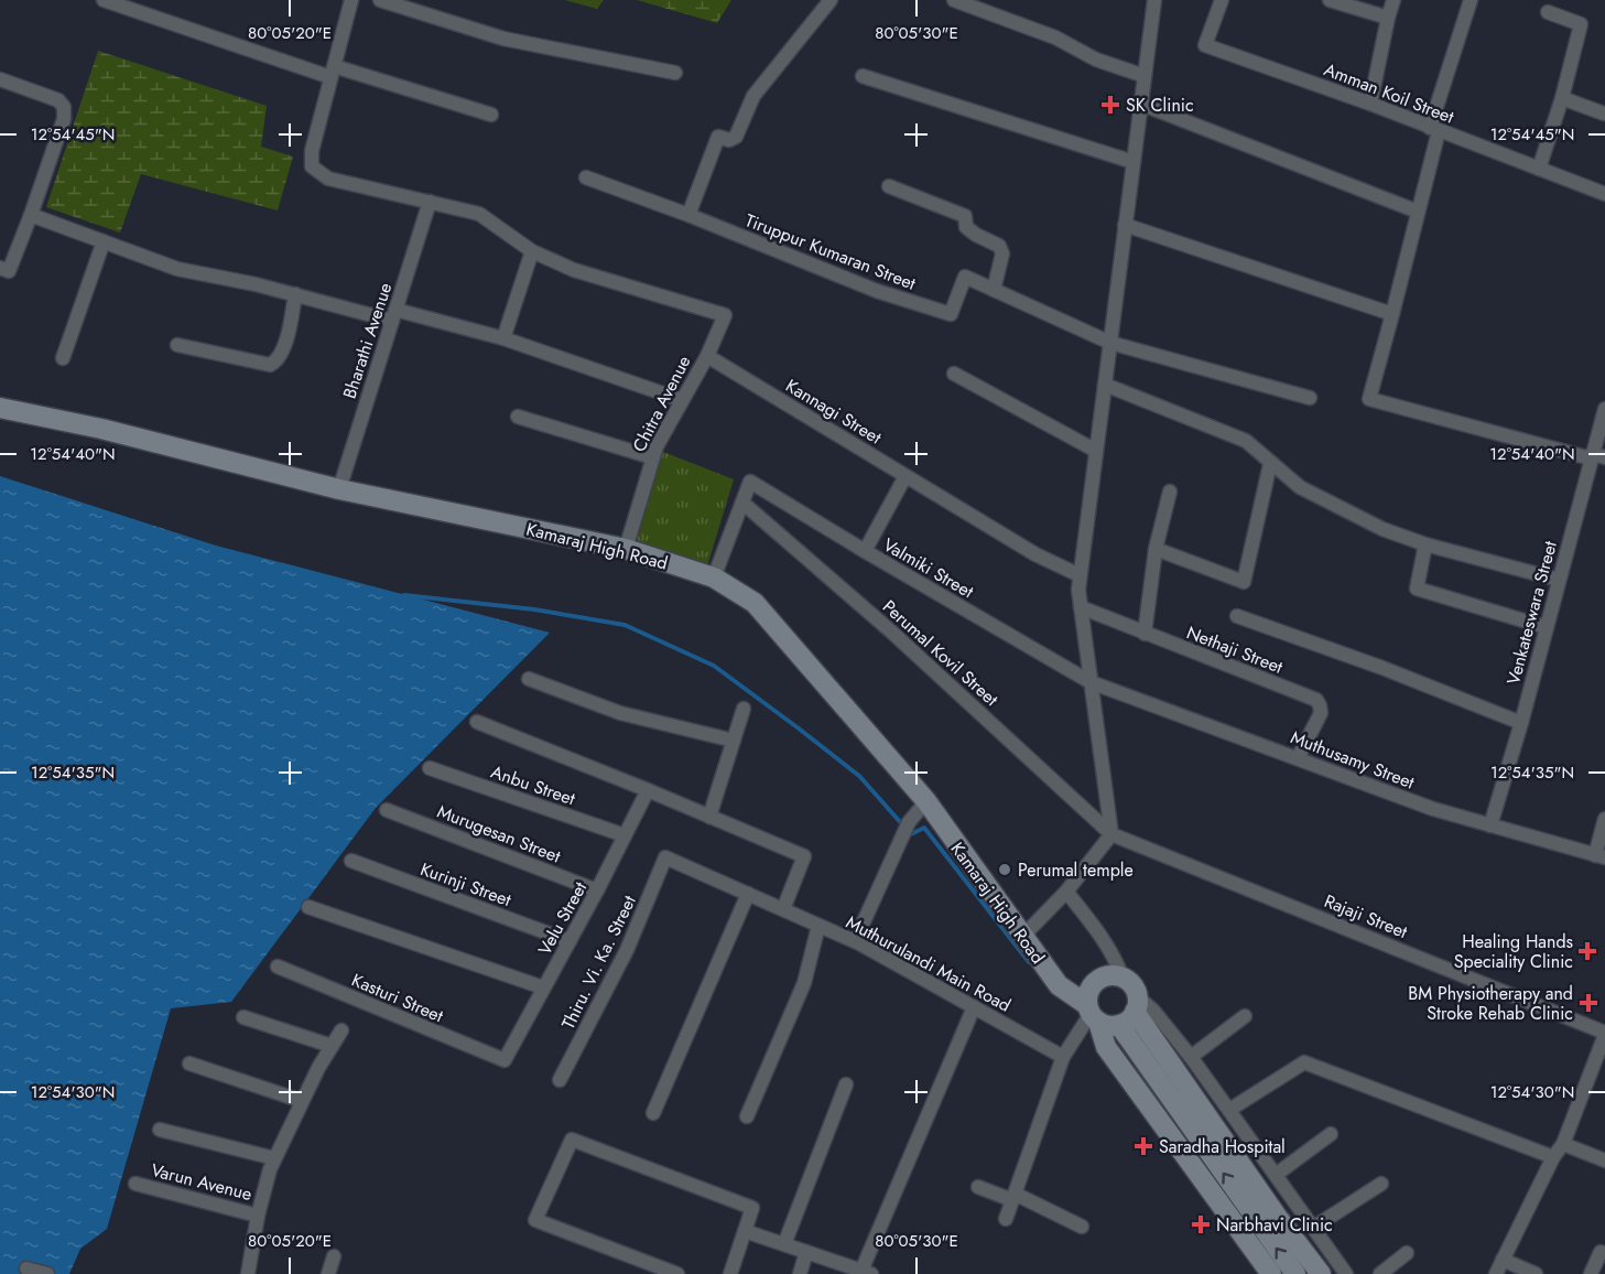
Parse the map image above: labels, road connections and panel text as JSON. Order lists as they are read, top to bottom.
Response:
{
  "streets": {
    "street": [
      "Amman Koil Street",
      "Tiruppur Kumaran Street",
      "Bharathi Avenue",
      "Chitra Avenue",
      "Kannagi Street",
      "Kamaraj High Road",
      "Valmiki Street",
      "Venkateswara Street",
      "Nethaji Street",
      "Perumal Kovil Street",
      "Muthusamy Street",
      "Anbu Street",
      "Murugesan Street",
      "Kurinji Street",
      "Rajaji Street",
      "Velu Street",
      "Thiru. Vi. Ka. Street",
      "Muthurulandi Main Road",
      "Kasturi Street",
      "Varun Avenue"
    ]
  },
  "crossings": [
    ["Bharathi Avenue", "Kamaraj High Road"],
    ["Chitra Avenue", "Kannagi Street"],
    ["Chitra Avenue", "Kamaraj High Road"],
    ["Valmiki Street", "Perumal Kovil Street"],
    ["Valmiki Street", "Muthusamy Street"],
    ["Venkateswara Street", "Muthusamy Street"],
    ["Nethaji Street", "Muthusamy Street"],
    ["Perumal Kovil Street", "Rajaji Street"],
    ["Anbu Street", "Velu Street"],
    ["Murugesan Street", "Velu Street"],
    ["Kurinji Street", "Velu Street"],
    ["Velu Street", "Kasturi Street"],
    ["Thiru. Vi. Ka. Street", "Muthurulandi Main Road"]
  ],
  "places": {
    "health": [
      "SK Clinic",
      "Healing Hands Speciality Clinic",
      "BM Physiotherapy and Stroke Rehab Clinic",
      "Saradha Hospital",
      "Narbhavi Clinic"
    ],
    "other": ["Perumal temple"]
  },
  "coordinates": [
    "80°05'20\"E",
    "80°05'30\"E",
    "12°54'45\"N",
    "12°54'40\"N",
    "12°54'35\"N",
    "12°54'30\"N"
  ]
}
